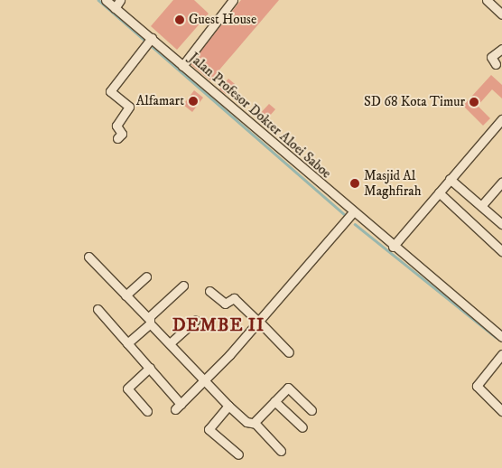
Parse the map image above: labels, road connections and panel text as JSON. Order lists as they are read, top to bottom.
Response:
{
  "streets": {
    "street": ["Jalan Profesor Dokter Aloei Saboe"]
  },
  "districts": ["DEMBE II"],
  "places": [
    "Guest House",
    "Alfamart",
    "SD 68 Kota Timur",
    "Masjid Al Maghfirah"
  ]
}
